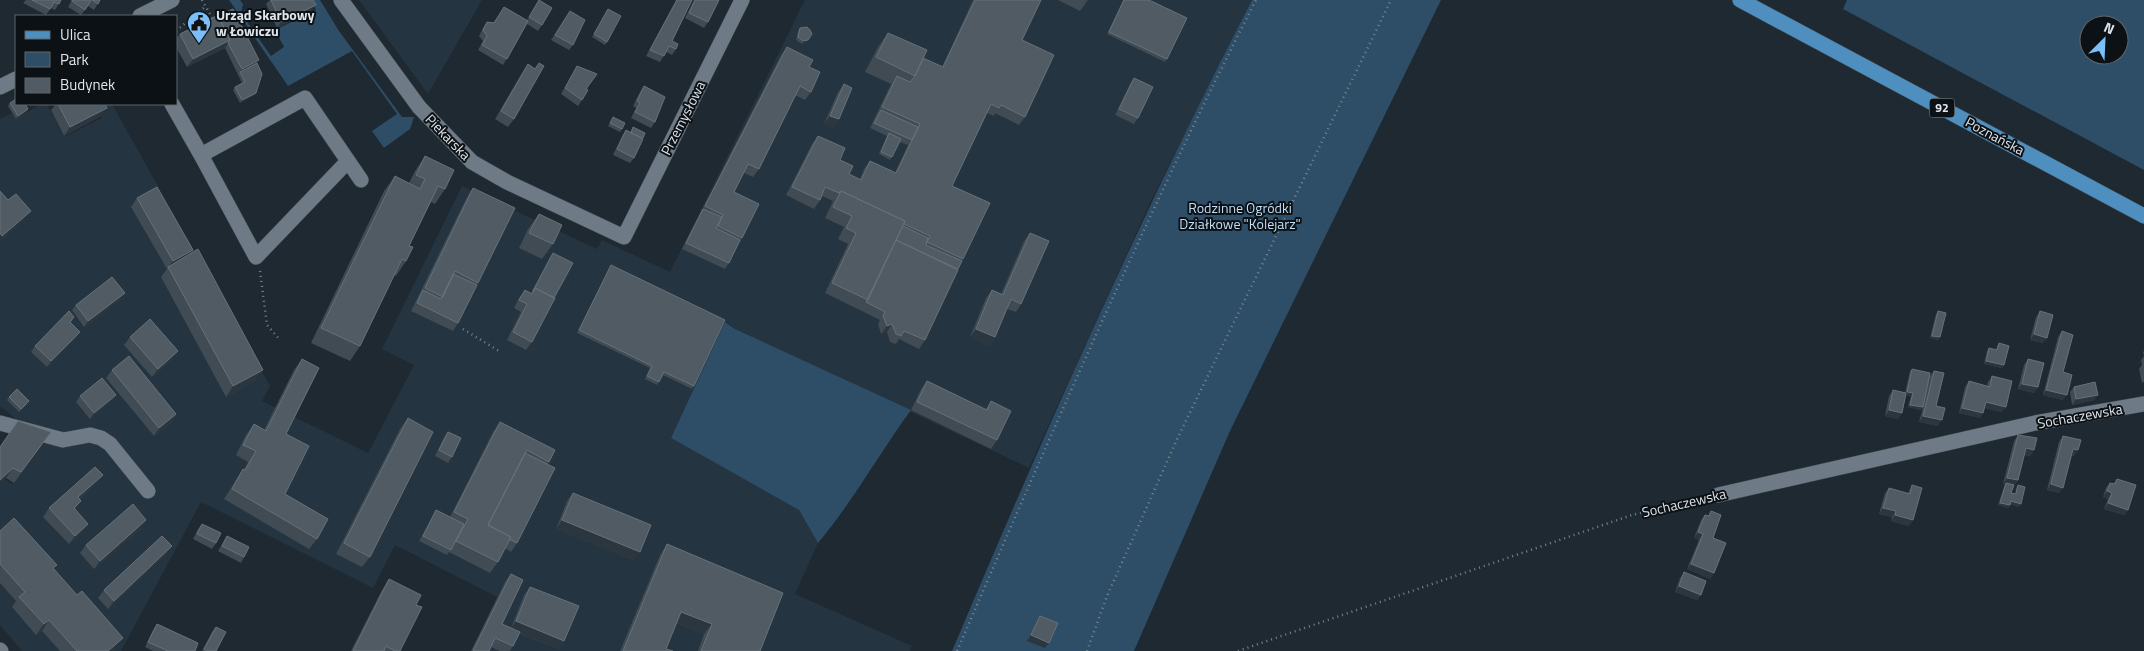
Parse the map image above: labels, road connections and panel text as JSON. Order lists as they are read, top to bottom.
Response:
{
  "streets": {
    "main road": ["92", "Poznańska"],
    "street": ["Przemysłowa", "Piekarska", "Sochaczewska"]
  },
  "crossings": [
    ["Przemysłowa", "Piekarska"]
  ],
  "parks": ["Rodzinne Ogródki Działkowe \"Kolejarz\""],
  "places": {
    "public building": ["Urząd Skarbowy w Łowiczu"]
  },
  "legend": ["Ulica", "Park", "Budynek"],
  "north": "top right"
}
